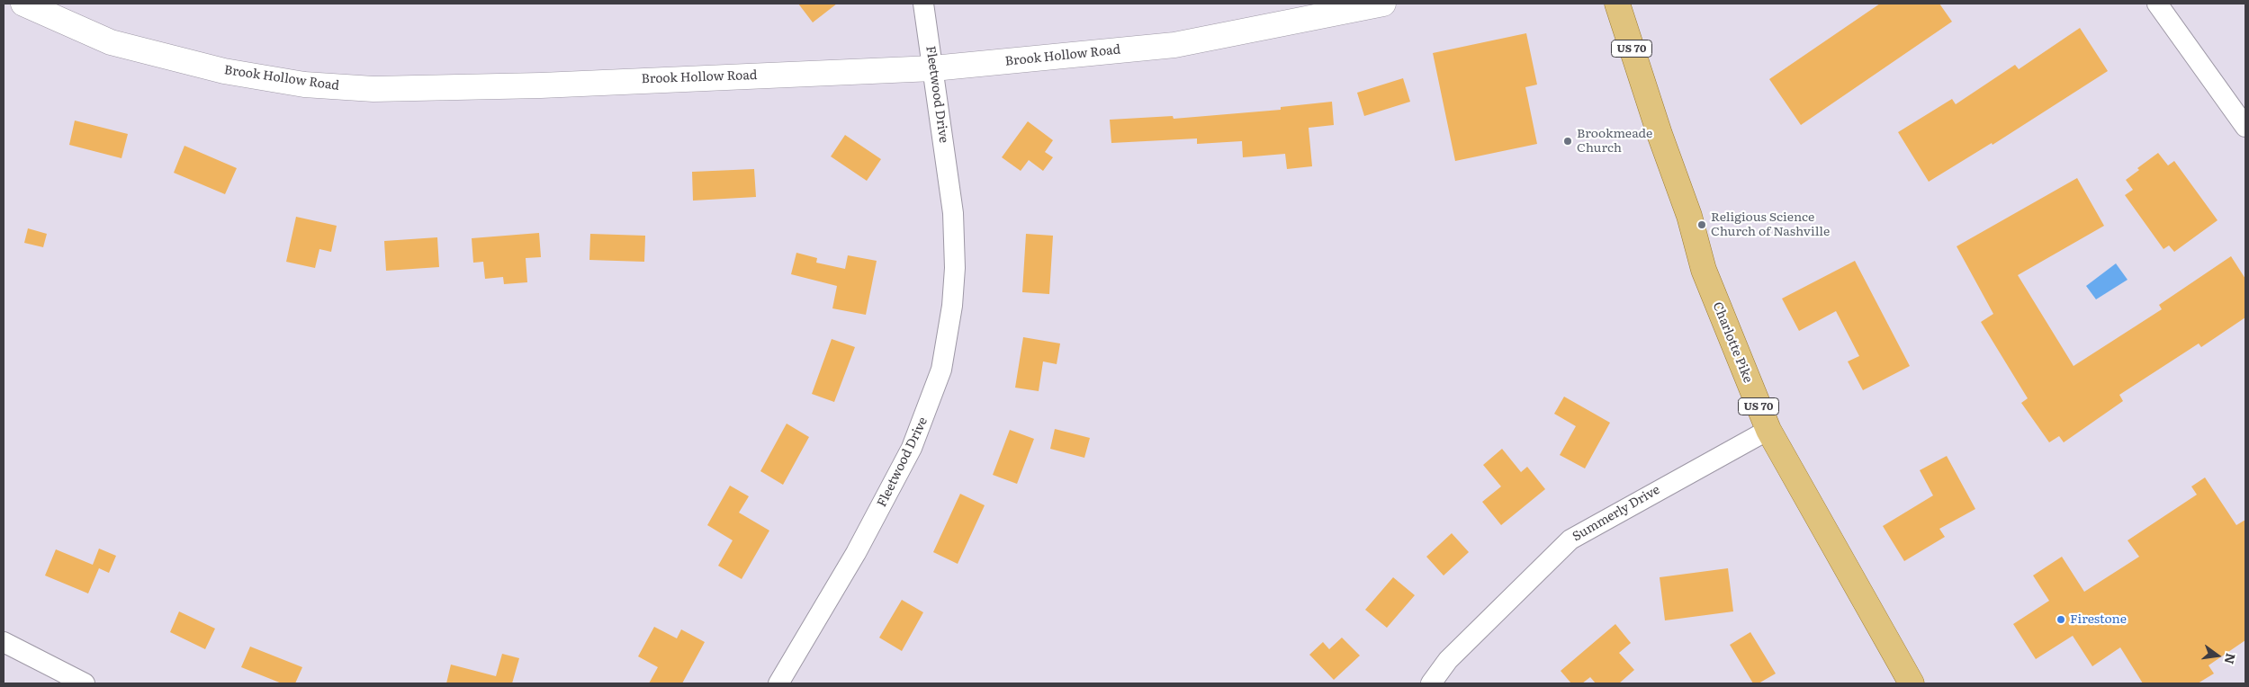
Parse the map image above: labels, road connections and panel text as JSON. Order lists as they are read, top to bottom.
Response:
{
  "streets": {
    "main road": ["US 70", "Charlotte Pike"],
    "street": ["Brook Hollow Road", "Fleetwood Drive", "Summerly Drive"]
  },
  "crossings": [
    ["Brook Hollow Road", "Fleetwood Drive"],
    ["Charlotte Pike", "Summerly Drive"]
  ],
  "places": ["Brookmeade Church", "Religious Science Church of Nashville", "Firestone"],
  "north": "right"
}
